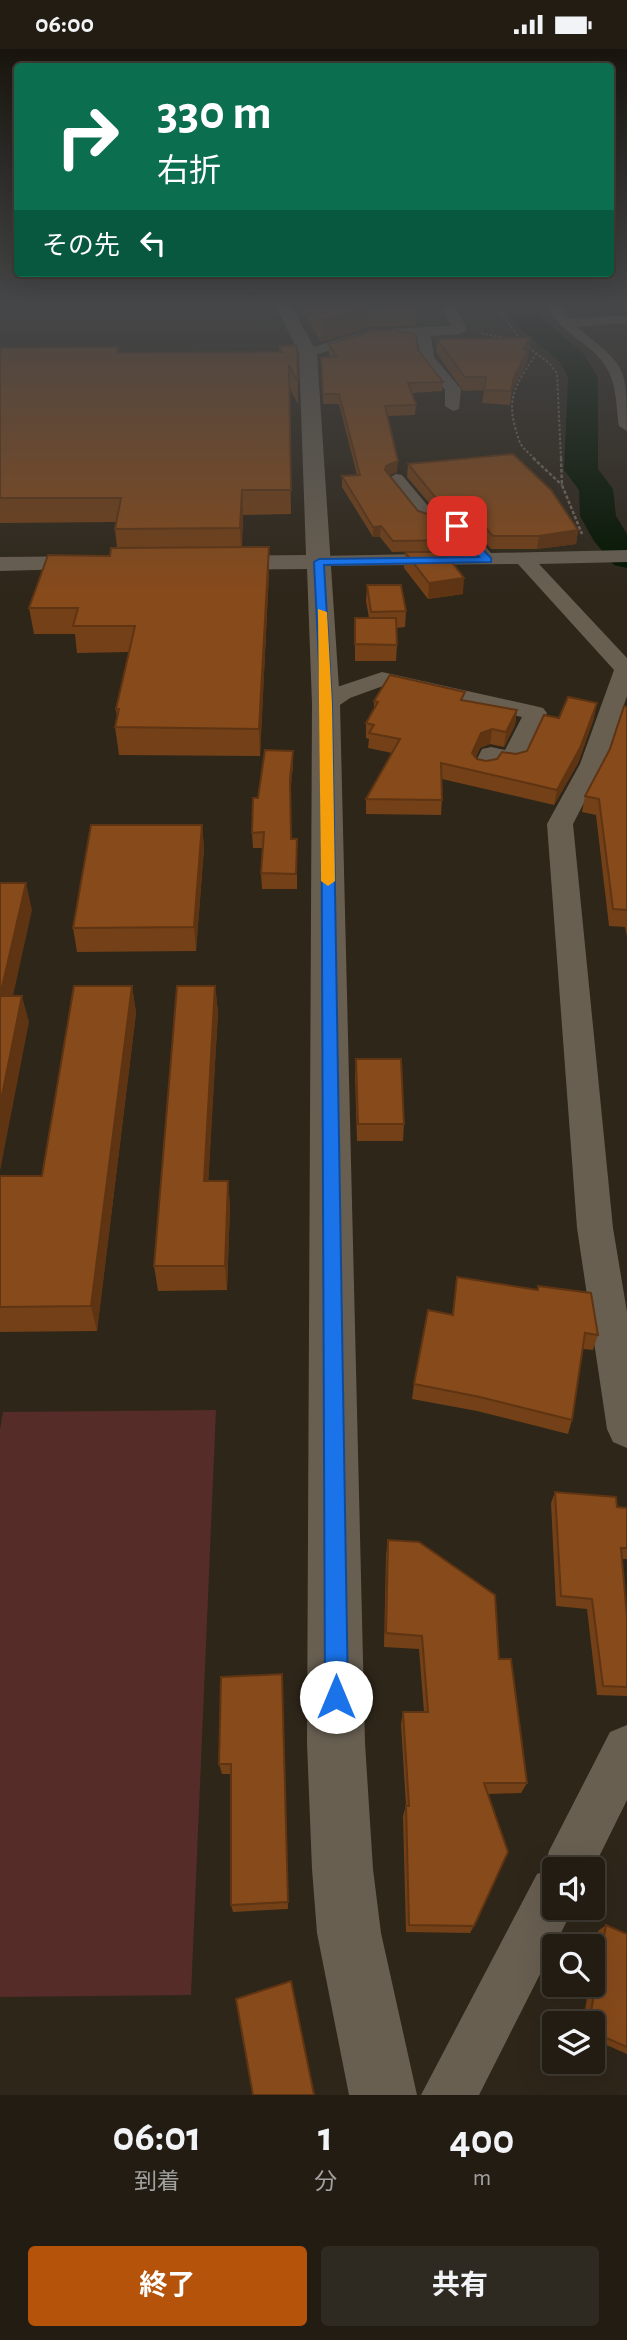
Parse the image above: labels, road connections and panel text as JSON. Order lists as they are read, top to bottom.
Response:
{
  "page": {
    "status": "06:00",
    "turn": ["330 m", "右折"],
    "then": "その先",
    "eta": [
      "06:01",
      "到着",
      "1",
      "分",
      "400",
      "m"
    ],
    "buttons": ["終了", "共有"]
  }
}
